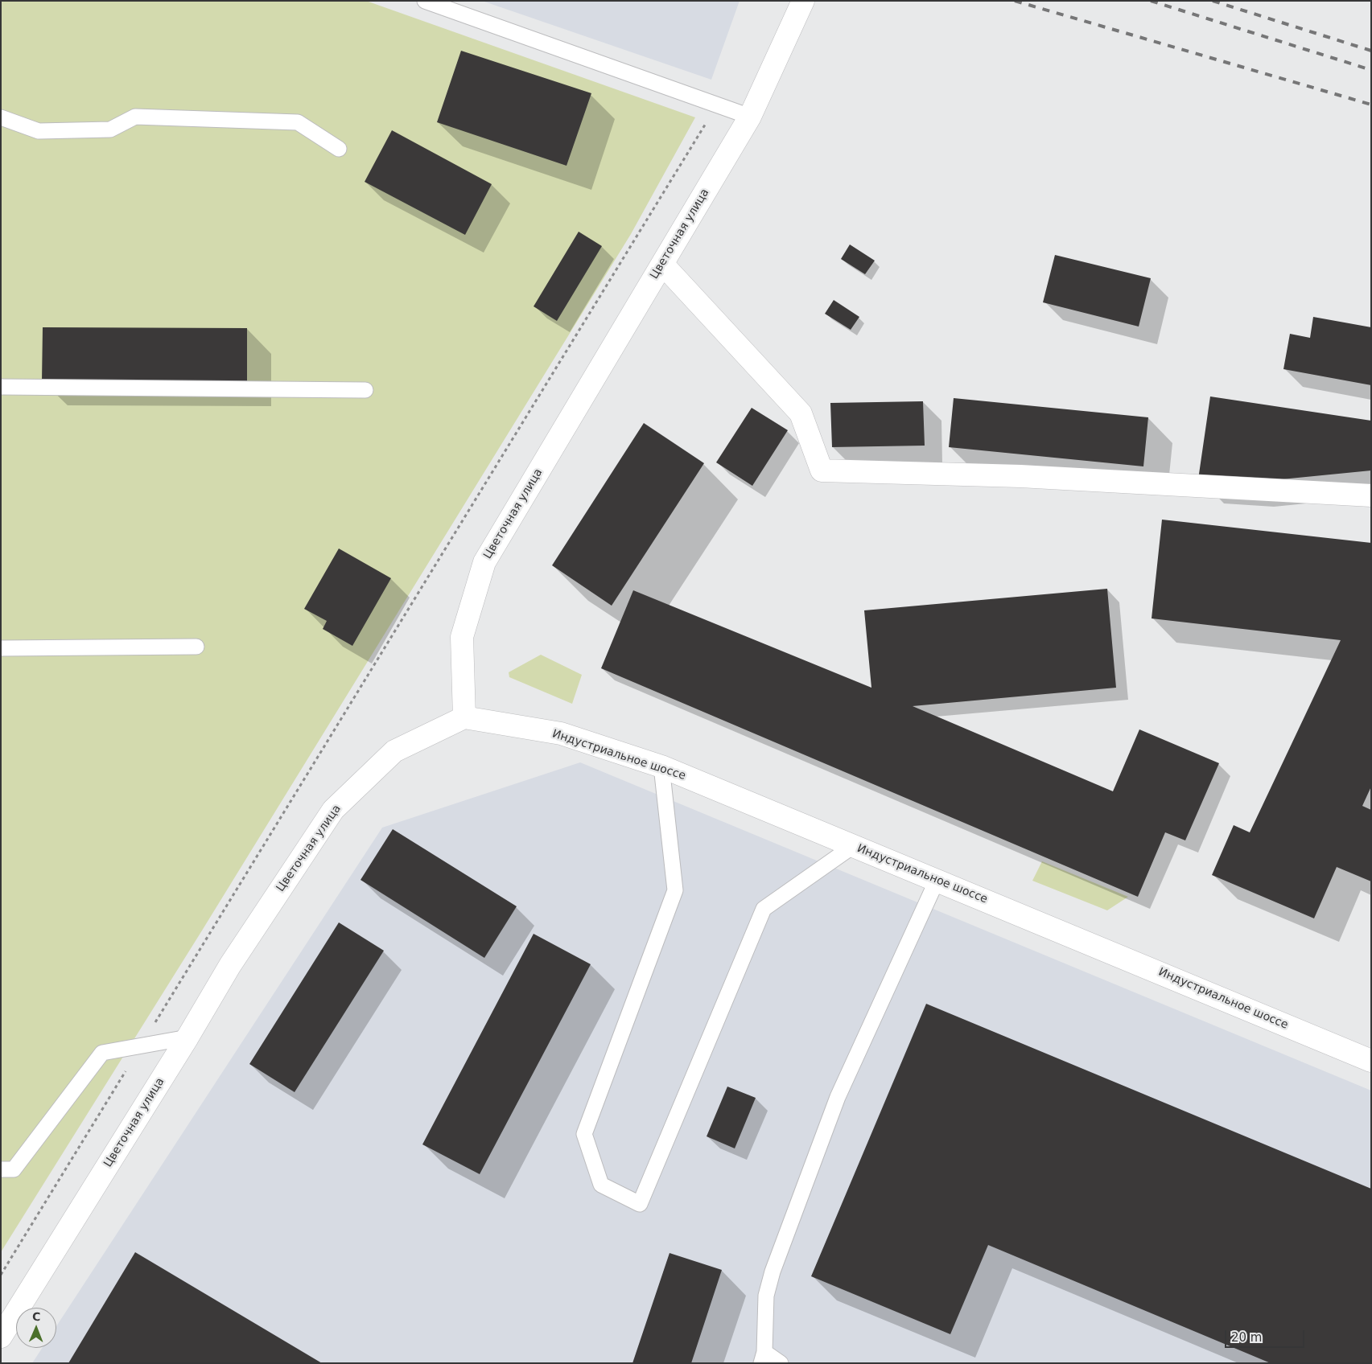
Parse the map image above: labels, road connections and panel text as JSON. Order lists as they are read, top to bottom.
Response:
{
  "streets": {
    "street": ["Цветочная улица", "Индустриальное шоссе"]
  },
  "crossings": [
    ["Цветочная улица", "Индустриальное шоссе"]
  ],
  "scale_bar": "20 m",
  "north": "top"
}
